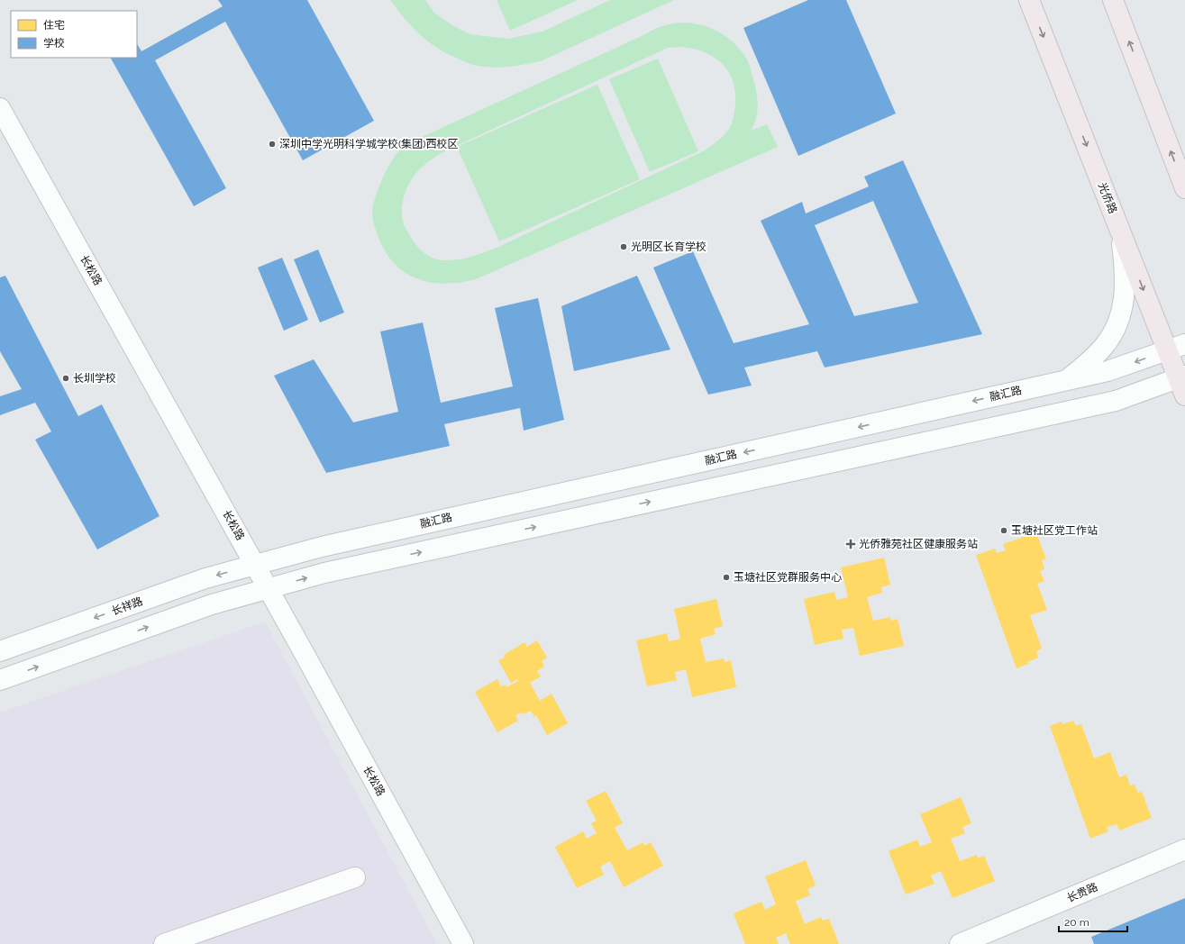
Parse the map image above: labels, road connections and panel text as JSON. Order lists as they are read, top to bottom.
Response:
{
  "streets": {
    "main road": ["光侨路"],
    "street": [
      "长松路",
      "融汇路",
      "长祥路",
      "长贵路"
    ]
  },
  "crossings": [
    ["光侨路", "融汇路"],
    ["长松路", "融汇路"],
    ["长松路", "长祥路"],
    ["融汇路", "长祥路"]
  ],
  "places": {
    "other": [
      "深圳中学光明科学城学校(集团)西校区",
      "光明区长育学校",
      "长圳学校",
      "玉塘社区党工作站",
      "玉塘社区党群服务中心"
    ],
    "health": ["光侨雅苑社区健康服务站"]
  },
  "legend": ["住宅", "学校"],
  "scale_bar": "20 m"
}
